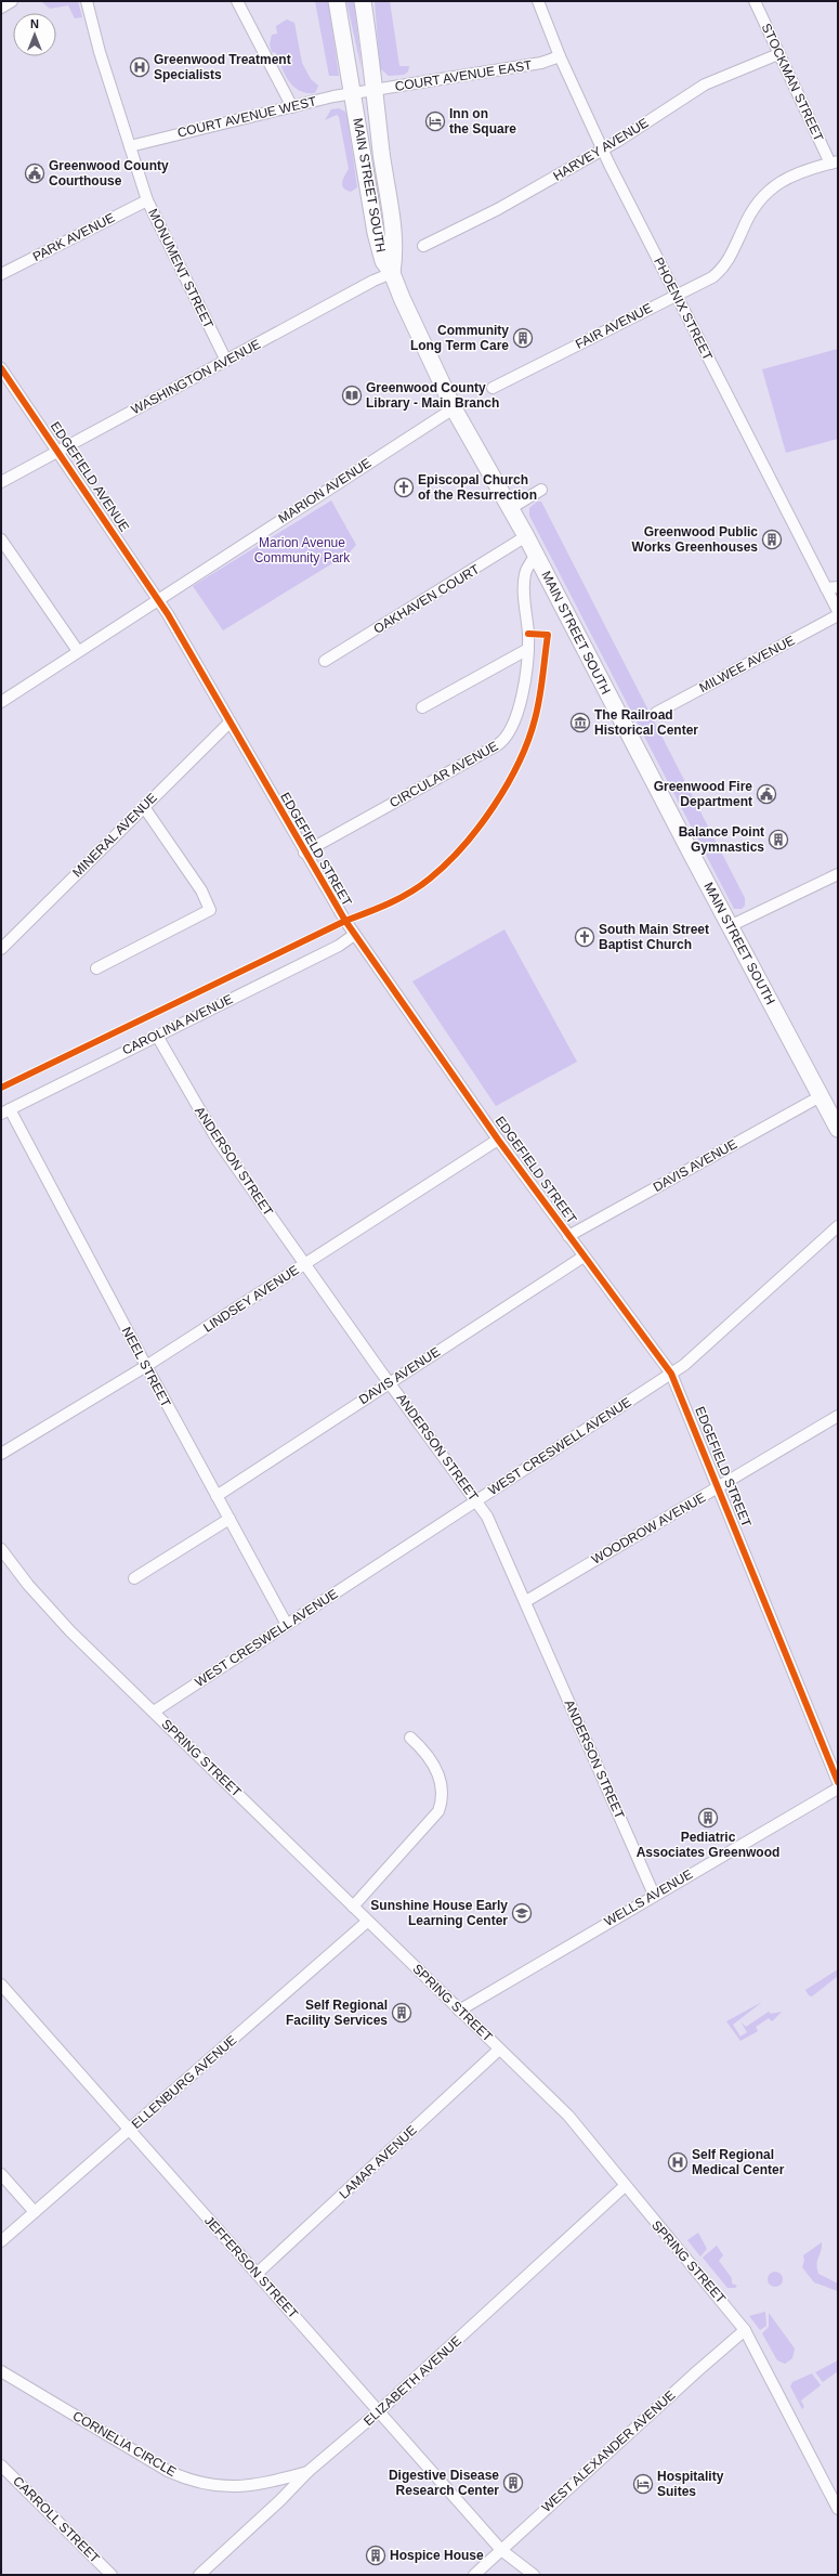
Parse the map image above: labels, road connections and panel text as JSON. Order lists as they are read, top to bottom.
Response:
{
  "streets": {
    "main road": ["MAIN STREET SOUTH"],
    "street": [
      "COURT AVENUE EAST",
      "STOCKMAN STREET",
      "COURT AVENUE WEST",
      "HARVEY AVENUE",
      "PARK AVENUE",
      "MONUMENT STREET",
      "PHOENIX STREET",
      "FAIR AVENUE",
      "WASHINGTON AVENUE",
      "EDGEFIELD AVENUE",
      "MARION AVENUE",
      "OAKHAVEN COURT",
      "MILWEE AVENUE",
      "CIRCULAR AVENUE",
      "MINERAL AVENUE",
      "EDGEFIELD STREET",
      "CAROLINA AVENUE",
      "ANDERSON STREET",
      "DAVIS AVENUE",
      "LINDSEY AVENUE",
      "NEEL STREET",
      "WEST CRESWELL AVENUE",
      "WOODROW AVENUE",
      "SPRING STREET",
      "WELLS AVENUE",
      "ELLENBURG AVENUE",
      "LAMAR AVENUE",
      "JEFFERSON STREET",
      "ELIZABETH AVENUE",
      "CORNELIA CIRCLE",
      "WEST ALEXANDER AVENUE",
      "CARROLL STREET"
    ]
  },
  "crossings": [
    ["COURT AVENUE EAST", "COURT AVENUE WEST"],
    ["COURT AVENUE EAST", "MAIN STREET SOUTH"],
    ["COURT AVENUE EAST", "PHOENIX STREET"],
    ["STOCKMAN STREET", "HARVEY AVENUE"],
    ["STOCKMAN STREET", "FAIR AVENUE"],
    ["COURT AVENUE WEST", "MAIN STREET SOUTH"],
    ["COURT AVENUE WEST", "MONUMENT STREET"],
    ["HARVEY AVENUE", "PHOENIX STREET"],
    ["MAIN STREET SOUTH", "WASHINGTON AVENUE"],
    ["MAIN STREET SOUTH", "MARION AVENUE"],
    ["MAIN STREET SOUTH", "OAKHAVEN COURT"],
    ["MAIN STREET SOUTH", "CIRCULAR AVENUE"],
    ["MAIN STREET SOUTH", "DAVIS AVENUE"],
    ["PARK AVENUE", "MONUMENT STREET"],
    ["MONUMENT STREET", "WASHINGTON AVENUE"],
    ["PHOENIX STREET", "FAIR AVENUE"],
    ["WASHINGTON AVENUE", "EDGEFIELD AVENUE"],
    ["EDGEFIELD AVENUE", "MARION AVENUE"],
    ["EDGEFIELD AVENUE", "EDGEFIELD STREET"],
    ["MARION AVENUE", "EDGEFIELD STREET"],
    ["CIRCULAR AVENUE", "EDGEFIELD STREET"],
    ["MINERAL AVENUE", "EDGEFIELD STREET"],
    ["EDGEFIELD STREET", "CAROLINA AVENUE"],
    ["EDGEFIELD STREET", "DAVIS AVENUE"],
    ["EDGEFIELD STREET", "LINDSEY AVENUE"],
    ["EDGEFIELD STREET", "WEST CRESWELL AVENUE"],
    ["EDGEFIELD STREET", "WOODROW AVENUE"],
    ["CAROLINA AVENUE", "ANDERSON STREET"],
    ["CAROLINA AVENUE", "NEEL STREET"],
    ["ANDERSON STREET", "DAVIS AVENUE"],
    ["ANDERSON STREET", "LINDSEY AVENUE"],
    ["ANDERSON STREET", "WEST CRESWELL AVENUE"],
    ["ANDERSON STREET", "WOODROW AVENUE"],
    ["ANDERSON STREET", "WELLS AVENUE"],
    ["DAVIS AVENUE", "NEEL STREET"],
    ["LINDSEY AVENUE", "NEEL STREET"],
    ["NEEL STREET", "WEST CRESWELL AVENUE"],
    ["WEST CRESWELL AVENUE", "SPRING STREET"],
    ["SPRING STREET", "WELLS AVENUE"],
    ["SPRING STREET", "ELLENBURG AVENUE"],
    ["SPRING STREET", "LAMAR AVENUE"],
    ["SPRING STREET", "ELIZABETH AVENUE"],
    ["SPRING STREET", "WEST ALEXANDER AVENUE"],
    ["ELLENBURG AVENUE", "JEFFERSON STREET"],
    ["LAMAR AVENUE", "JEFFERSON STREET"],
    ["JEFFERSON STREET", "ELIZABETH AVENUE"],
    ["JEFFERSON STREET", "WEST ALEXANDER AVENUE"],
    ["ELIZABETH AVENUE", "CORNELIA CIRCLE"]
  ],
  "parks": ["Marion Avenue Community Park"],
  "places": {
    "hospital": ["Greenwood Treatment Specialists", "Self Regional Medical Center"],
    "hotel": ["Inn on the Square", "Hospitality Suites"],
    "public building": ["Greenwood County Courthouse", "Greenwood Fire Department"],
    "building": [
      "Community Long Term Care",
      "Greenwood Public Works Greenhouses",
      "Balance Point Gymnastics",
      "Pediatric Associates Greenwood",
      "Self Regional Facility Services",
      "Digestive Disease Research Center",
      "Hospice House"
    ],
    "library": ["Greenwood County Library - Main Branch"],
    "church": ["Episcopal Church of the Resurrection", "South Main Street Baptist Church"],
    "museum": ["The Railroad Historical Center"],
    "school or university": ["Sunshine House Early Learning Center"]
  },
  "north": "top"
}
